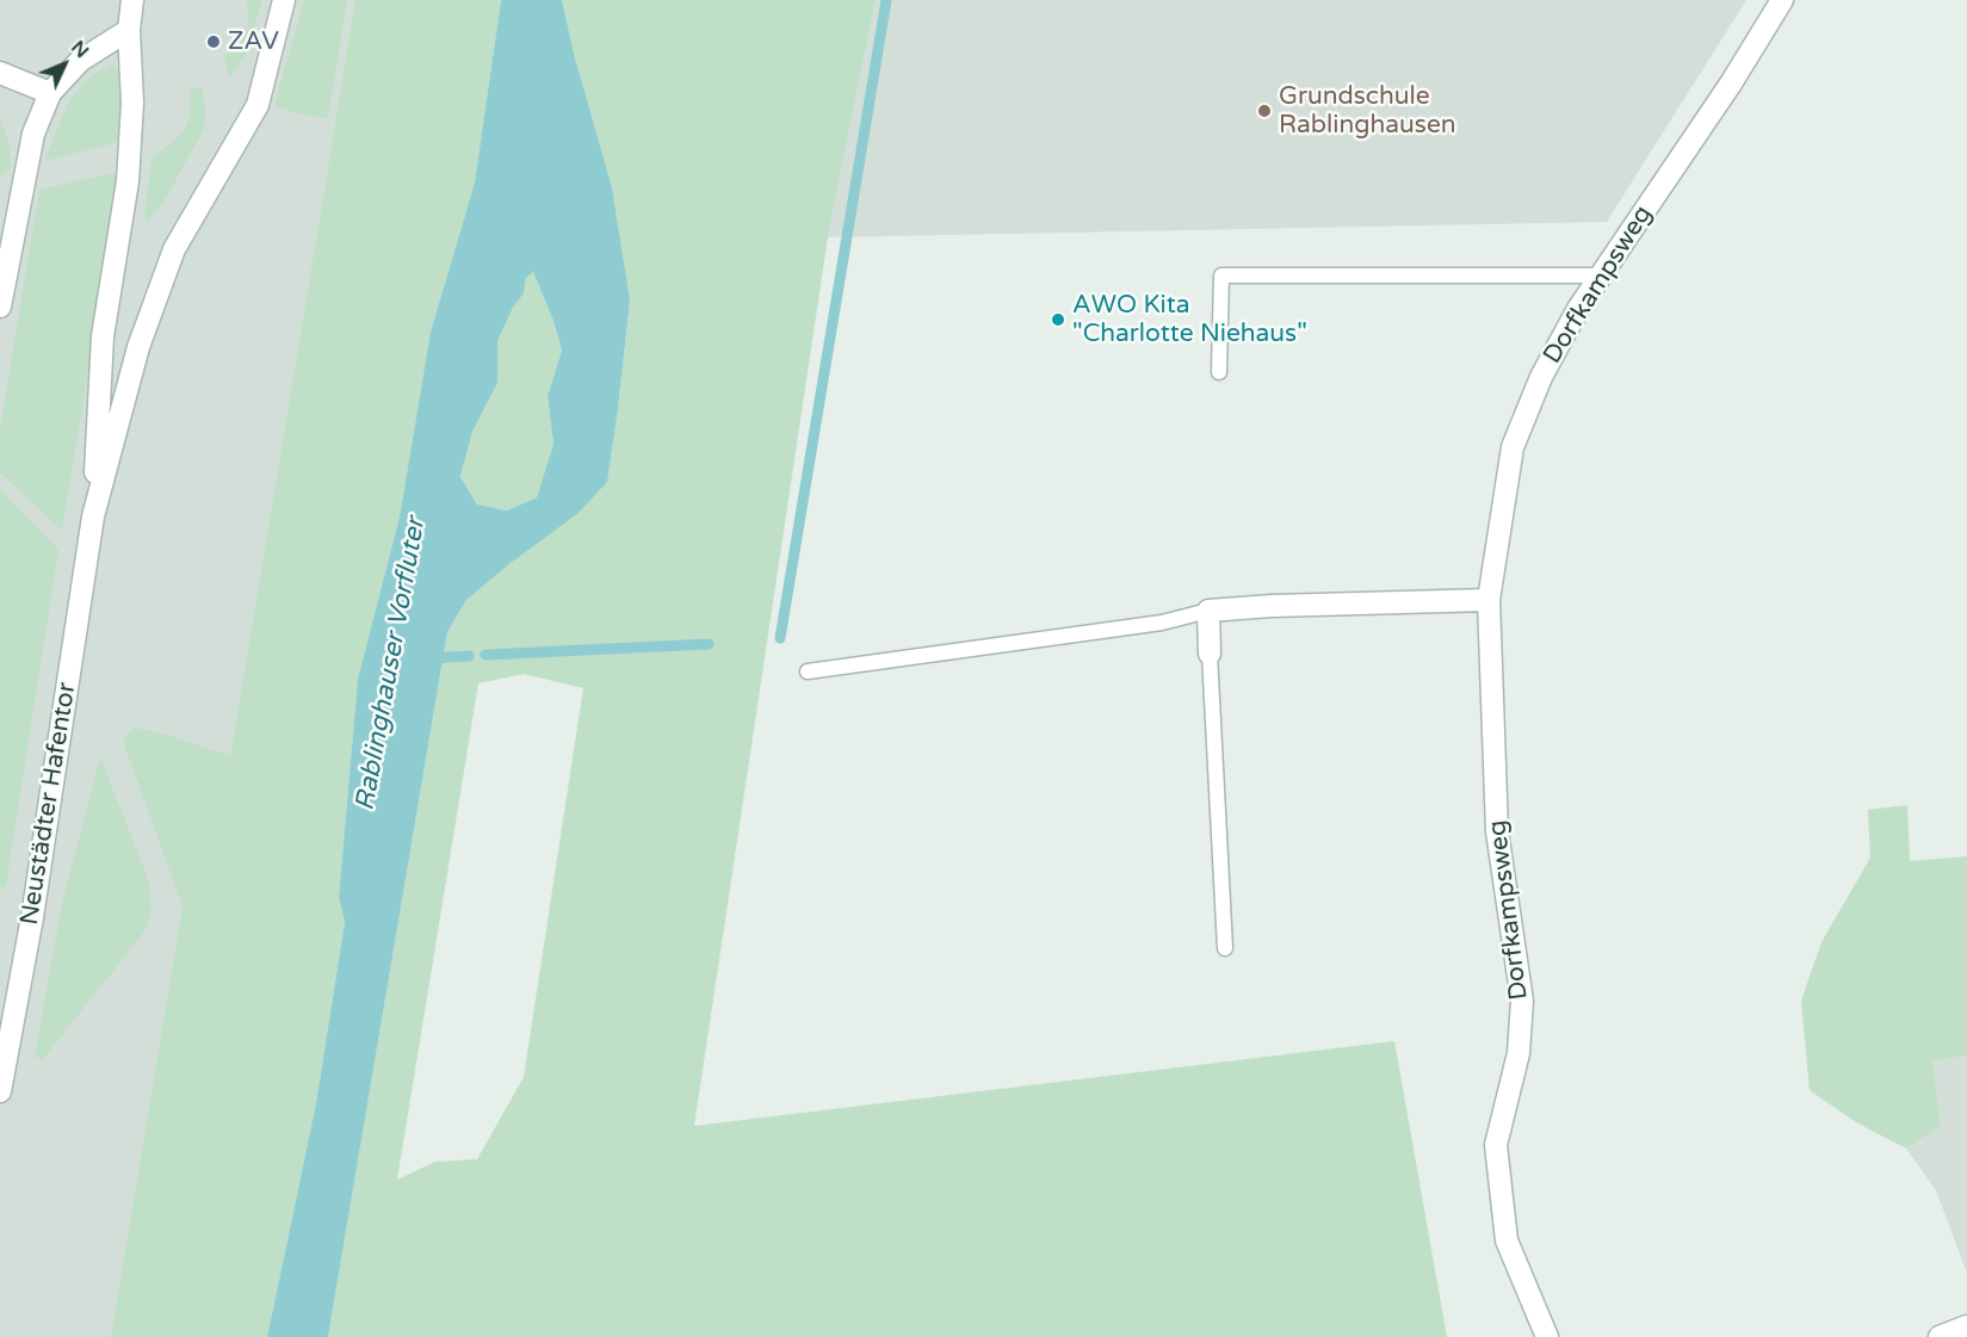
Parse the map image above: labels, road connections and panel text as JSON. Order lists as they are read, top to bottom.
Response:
{
  "streets": {
    "street": ["Dorfkampsweg", "Neustädter Hafentor"]
  },
  "water": ["Rablinghauser Vorfluter"],
  "places": ["ZAV", "Grundschule Rablinghausen", "AWO Kita \"Charlotte Niehaus\""],
  "north": "top right"
}
